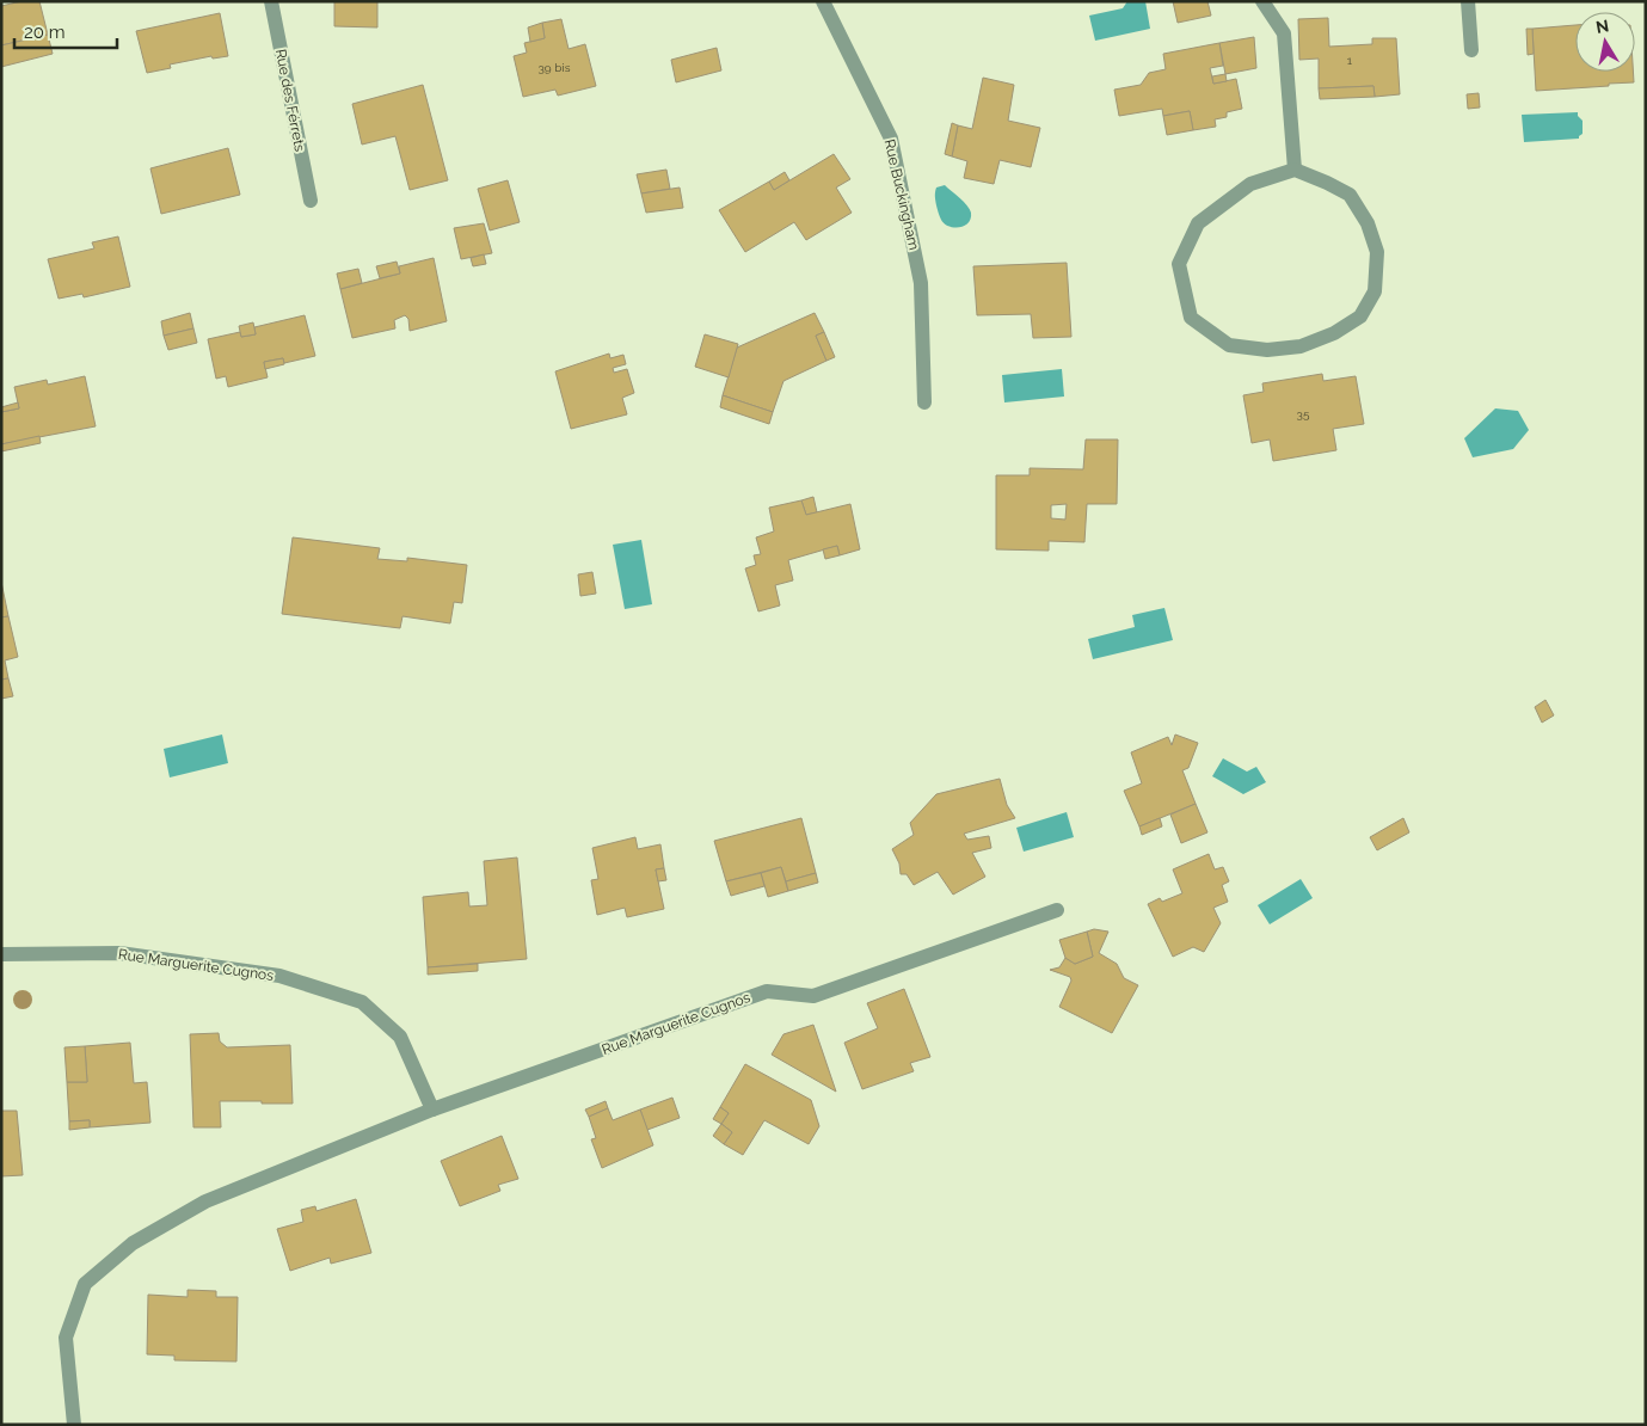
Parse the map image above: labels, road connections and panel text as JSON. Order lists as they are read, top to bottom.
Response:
{
  "streets": {
    "street": ["Rue des Férrets", "Rue Buckingham", "Rue Marguerite Cugnos"]
  },
  "house_numbers": ["1", "39 bis", "35"],
  "scale_bar": "20 m",
  "north": "top"
}
